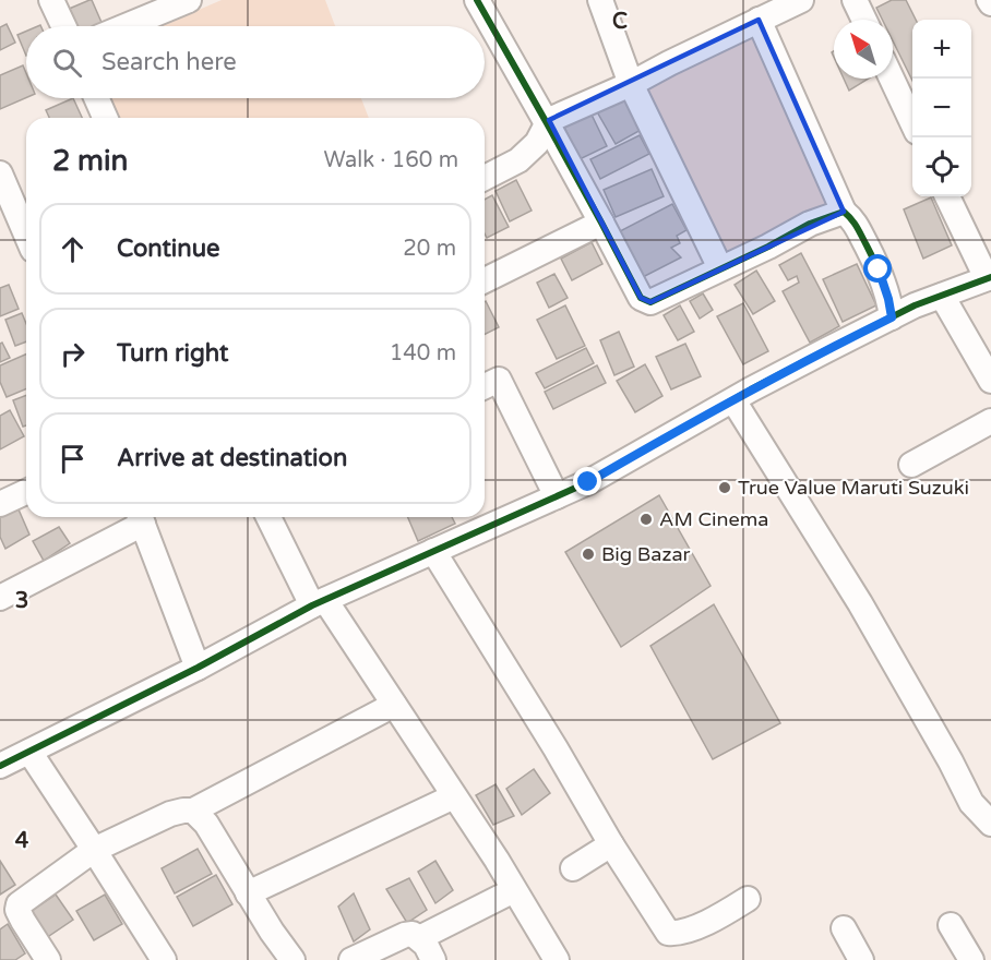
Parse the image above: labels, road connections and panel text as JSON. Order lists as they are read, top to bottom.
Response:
{
  "places": ["True Value Maruti Suzuki", "AM Cinema", "Big Bazar"],
  "north": "top left",
  "page": {
    "map_buttons": ["+", "−"],
    "search": "Search here",
    "heading": ["2 min", "Walk · 160 m"],
    "list": [
      ["Continue", "20 m"],
      ["Turn right", "140 m"],
      "Arrive at destination"
    ]
  },
  "grid": {
    "columns": ["C"],
    "rows": ["3", "4"]
  }
}
